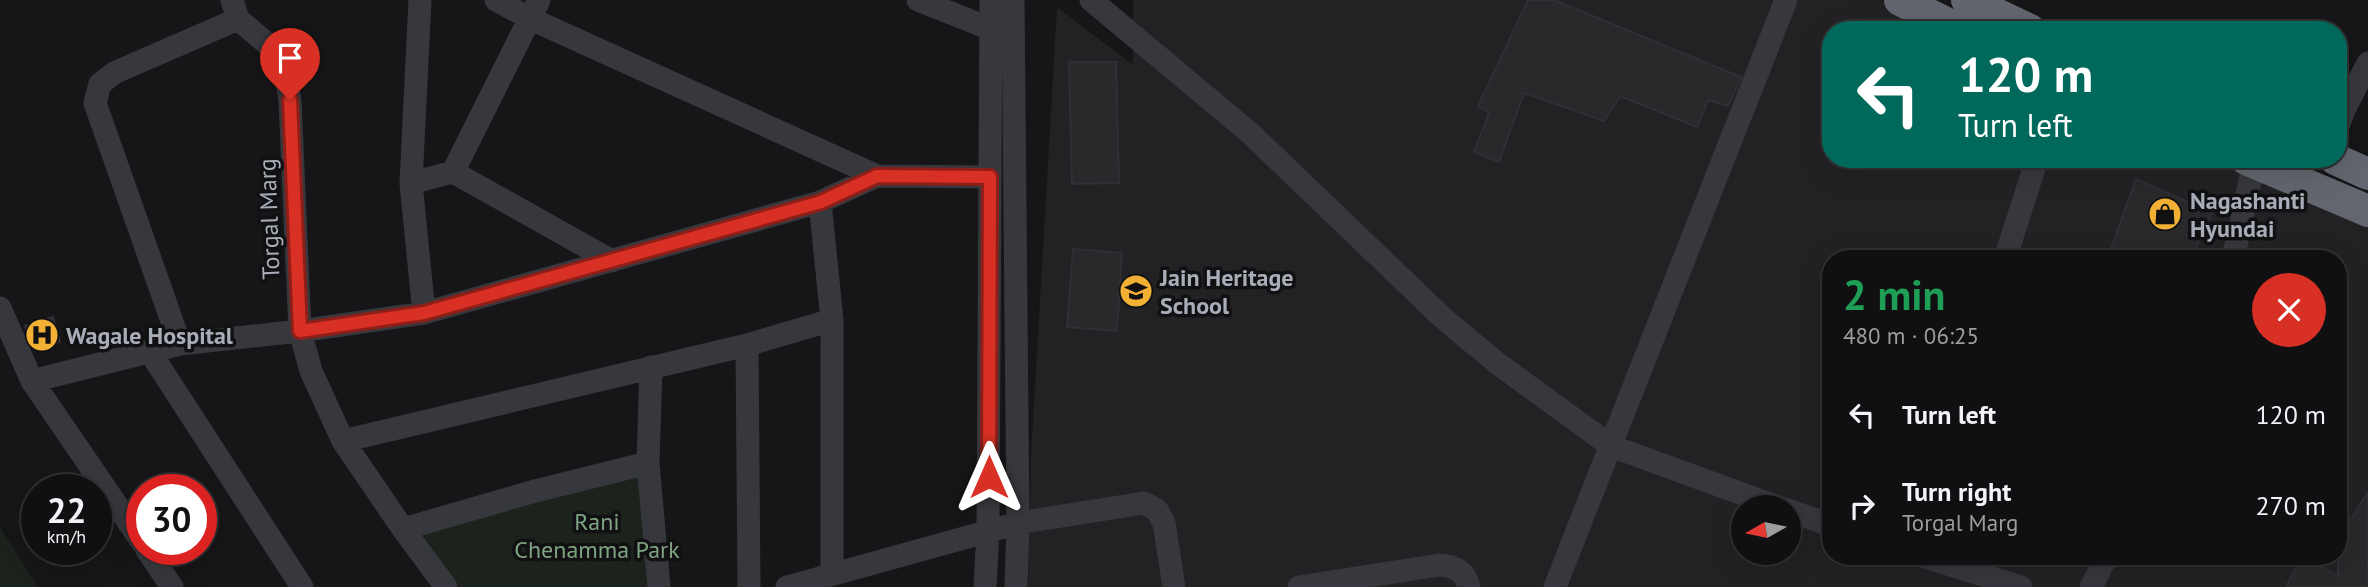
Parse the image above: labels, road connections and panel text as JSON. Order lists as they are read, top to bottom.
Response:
{
  "streets": {
    "street": ["Torgal Marg"]
  },
  "parks": ["Rani Chenamma Park"],
  "places": {
    "shop": ["Nagashanti Hyundai"],
    "school or university": ["Jain Heritage School"],
    "hospital": ["Wagale Hospital"]
  },
  "north": "left",
  "page": {
    "turn": ["120 m", "Turn left"],
    "heading": ["2 min", "480 m · 06:25"],
    "list": [
      {
        "name": "Turn left",
        "value": "120 m"
      },
      {
        "name": "Turn right",
        "note": "Torgal Marg",
        "value": "270 m"
      }
    ],
    "speed": "22 km/h",
    "limit": "30"
  }
}
